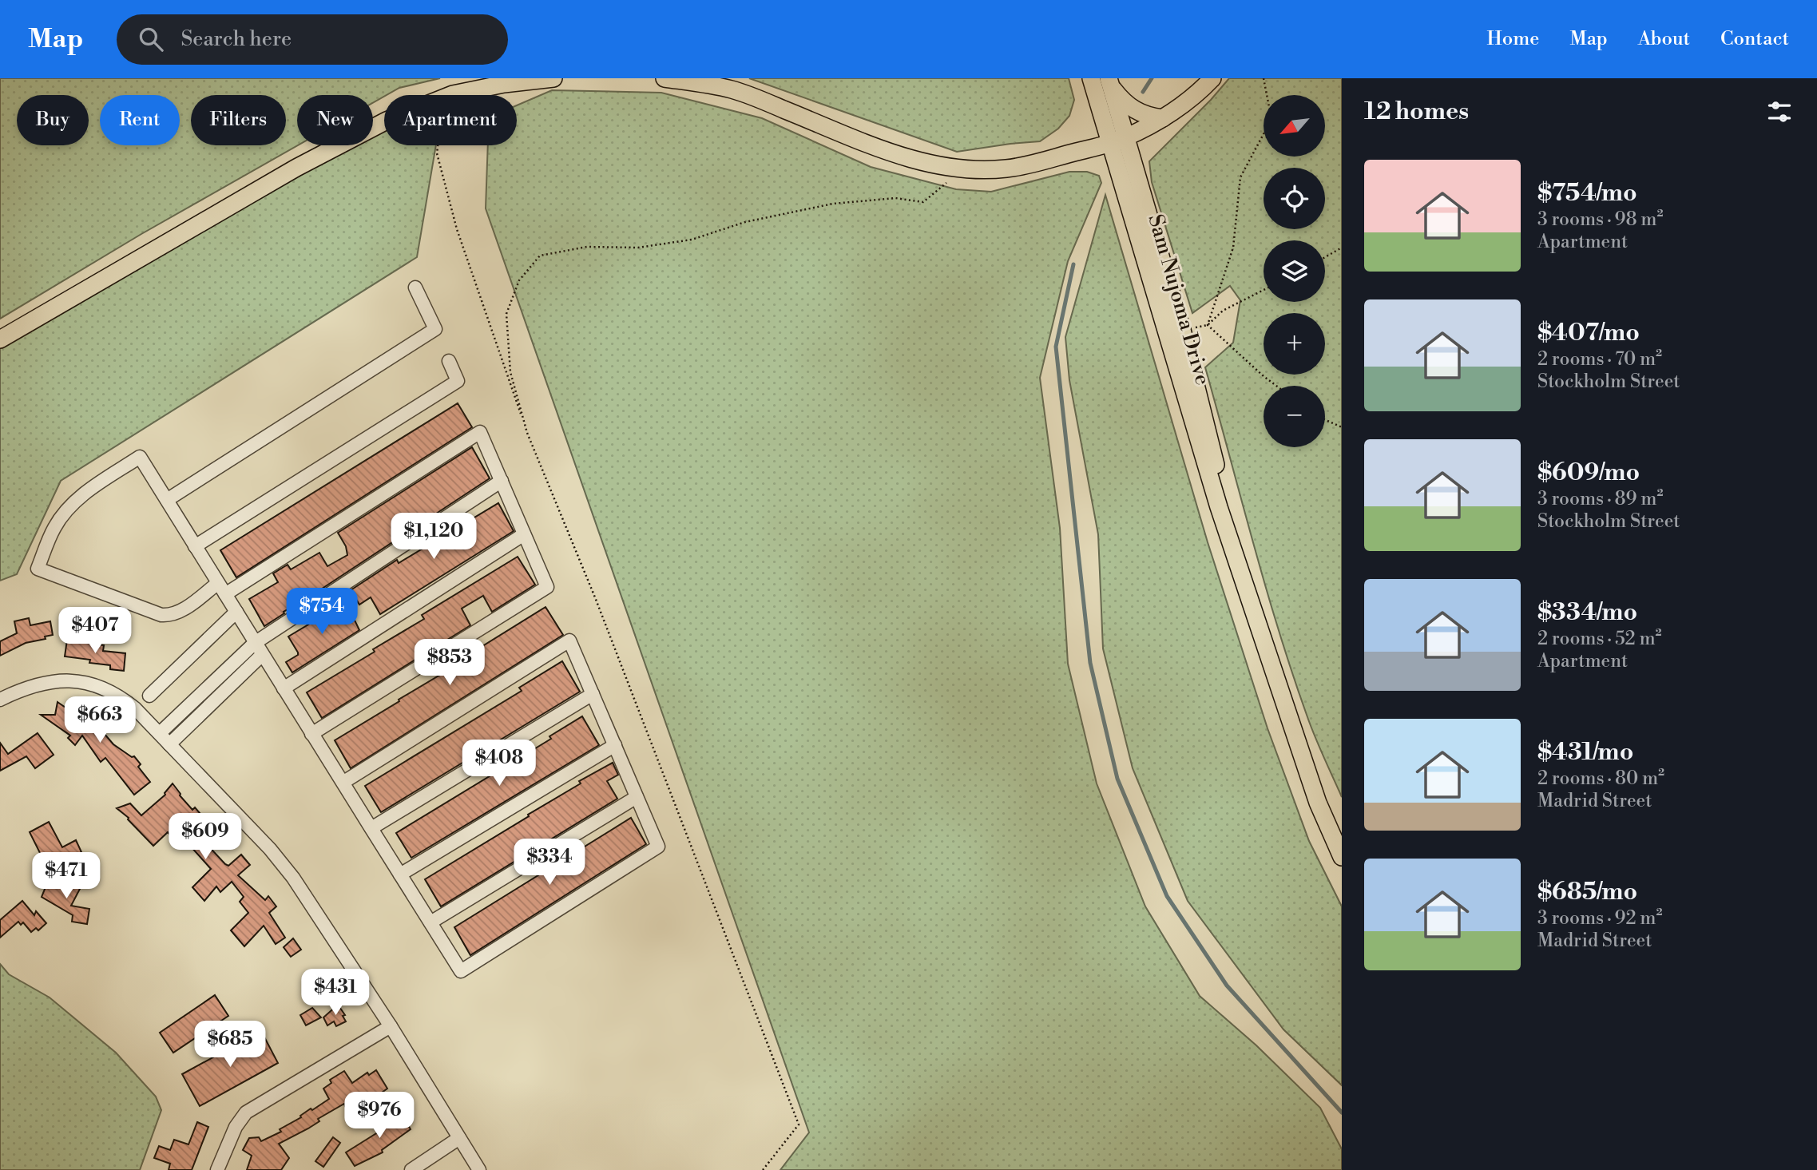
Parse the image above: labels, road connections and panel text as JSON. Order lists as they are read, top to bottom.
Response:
{
  "streets": {
    "main road": ["Sam Nujoma Drive"]
  },
  "north": "bottom left",
  "page": {
    "header": "Map",
    "search": "Search here",
    "nav": [
      "Home",
      "Map",
      "About",
      "Contact"
    ],
    "heading": "12 homes",
    "map_buttons": ["+", "−"],
    "chip": [
      "Buy",
      "Rent",
      "Filters",
      "New",
      "Apartment"
    ],
    "list": [
      {
        "name": "$754/mo",
        "note": "3 rooms · 98 m² · Apartment"
      },
      {
        "name": "$407/mo",
        "note": "2 rooms · 70 m² · Stockholm Street"
      },
      {
        "name": "$609/mo",
        "note": "3 rooms · 89 m² · Stockholm Street"
      },
      {
        "name": "$334/mo",
        "note": "2 rooms · 52 m² · Apartment"
      },
      {
        "name": "$431/mo",
        "note": "2 rooms · 80 m² · Madrid Street"
      },
      {
        "name": "$685/mo",
        "note": "3 rooms · 92 m² · Madrid Street"
      }
    ],
    "price": [
      "$1,120",
      "$754",
      "$407",
      "$853",
      "$663",
      "$408",
      "$609",
      "$334",
      "$471",
      "$431",
      "$685",
      "$976"
    ]
  }
}
